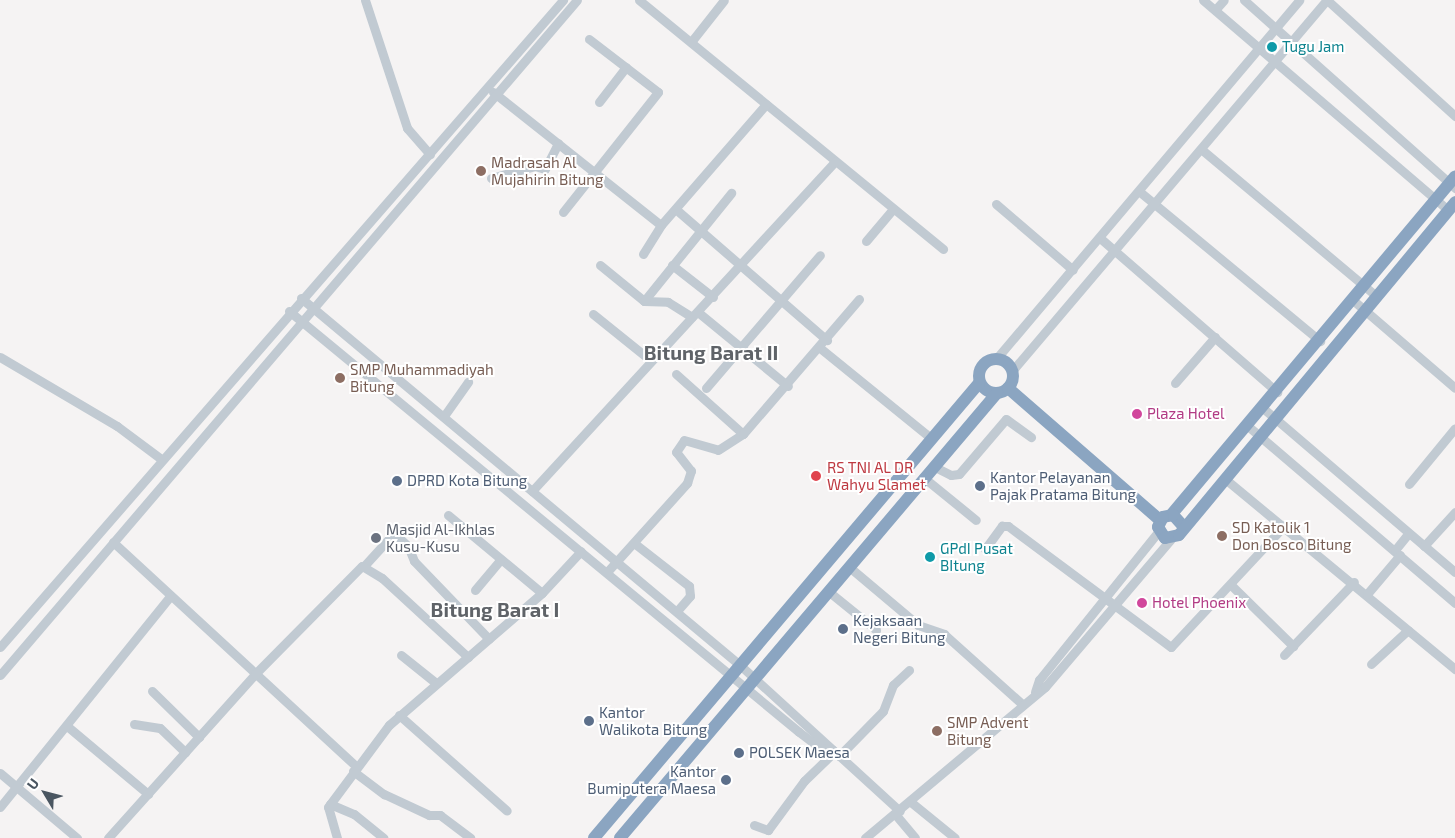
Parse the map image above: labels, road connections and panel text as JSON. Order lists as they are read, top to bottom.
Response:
{
  "districts": ["Bitung Barat II", "Bitung Barat I"],
  "places": [
    "Tugu Jam",
    "Madrasah Al Mujahirin Bitung",
    "SMP Muhammadiyah Bitung",
    "Plaza Hotel",
    "RS TNI AL DR Wahyu Slamet",
    "DPRD Kota Bitung",
    "Kantor Pelayanan Pajak Pratama Bitung",
    "SD Katolik 1 Don Bosco Bitung",
    "Masjid Al-Ikhlas Kusu-Kusu",
    "GPdI Pusat BItung",
    "Hotel Phoenix",
    "Kejaksaan Negeri Bitung",
    "Kantor Walikota Bitung",
    "SMP Advent Bitung",
    "POLSEK Maesa",
    "Kantor Bumiputera Maesa"
  ],
  "north": "top left"
}
